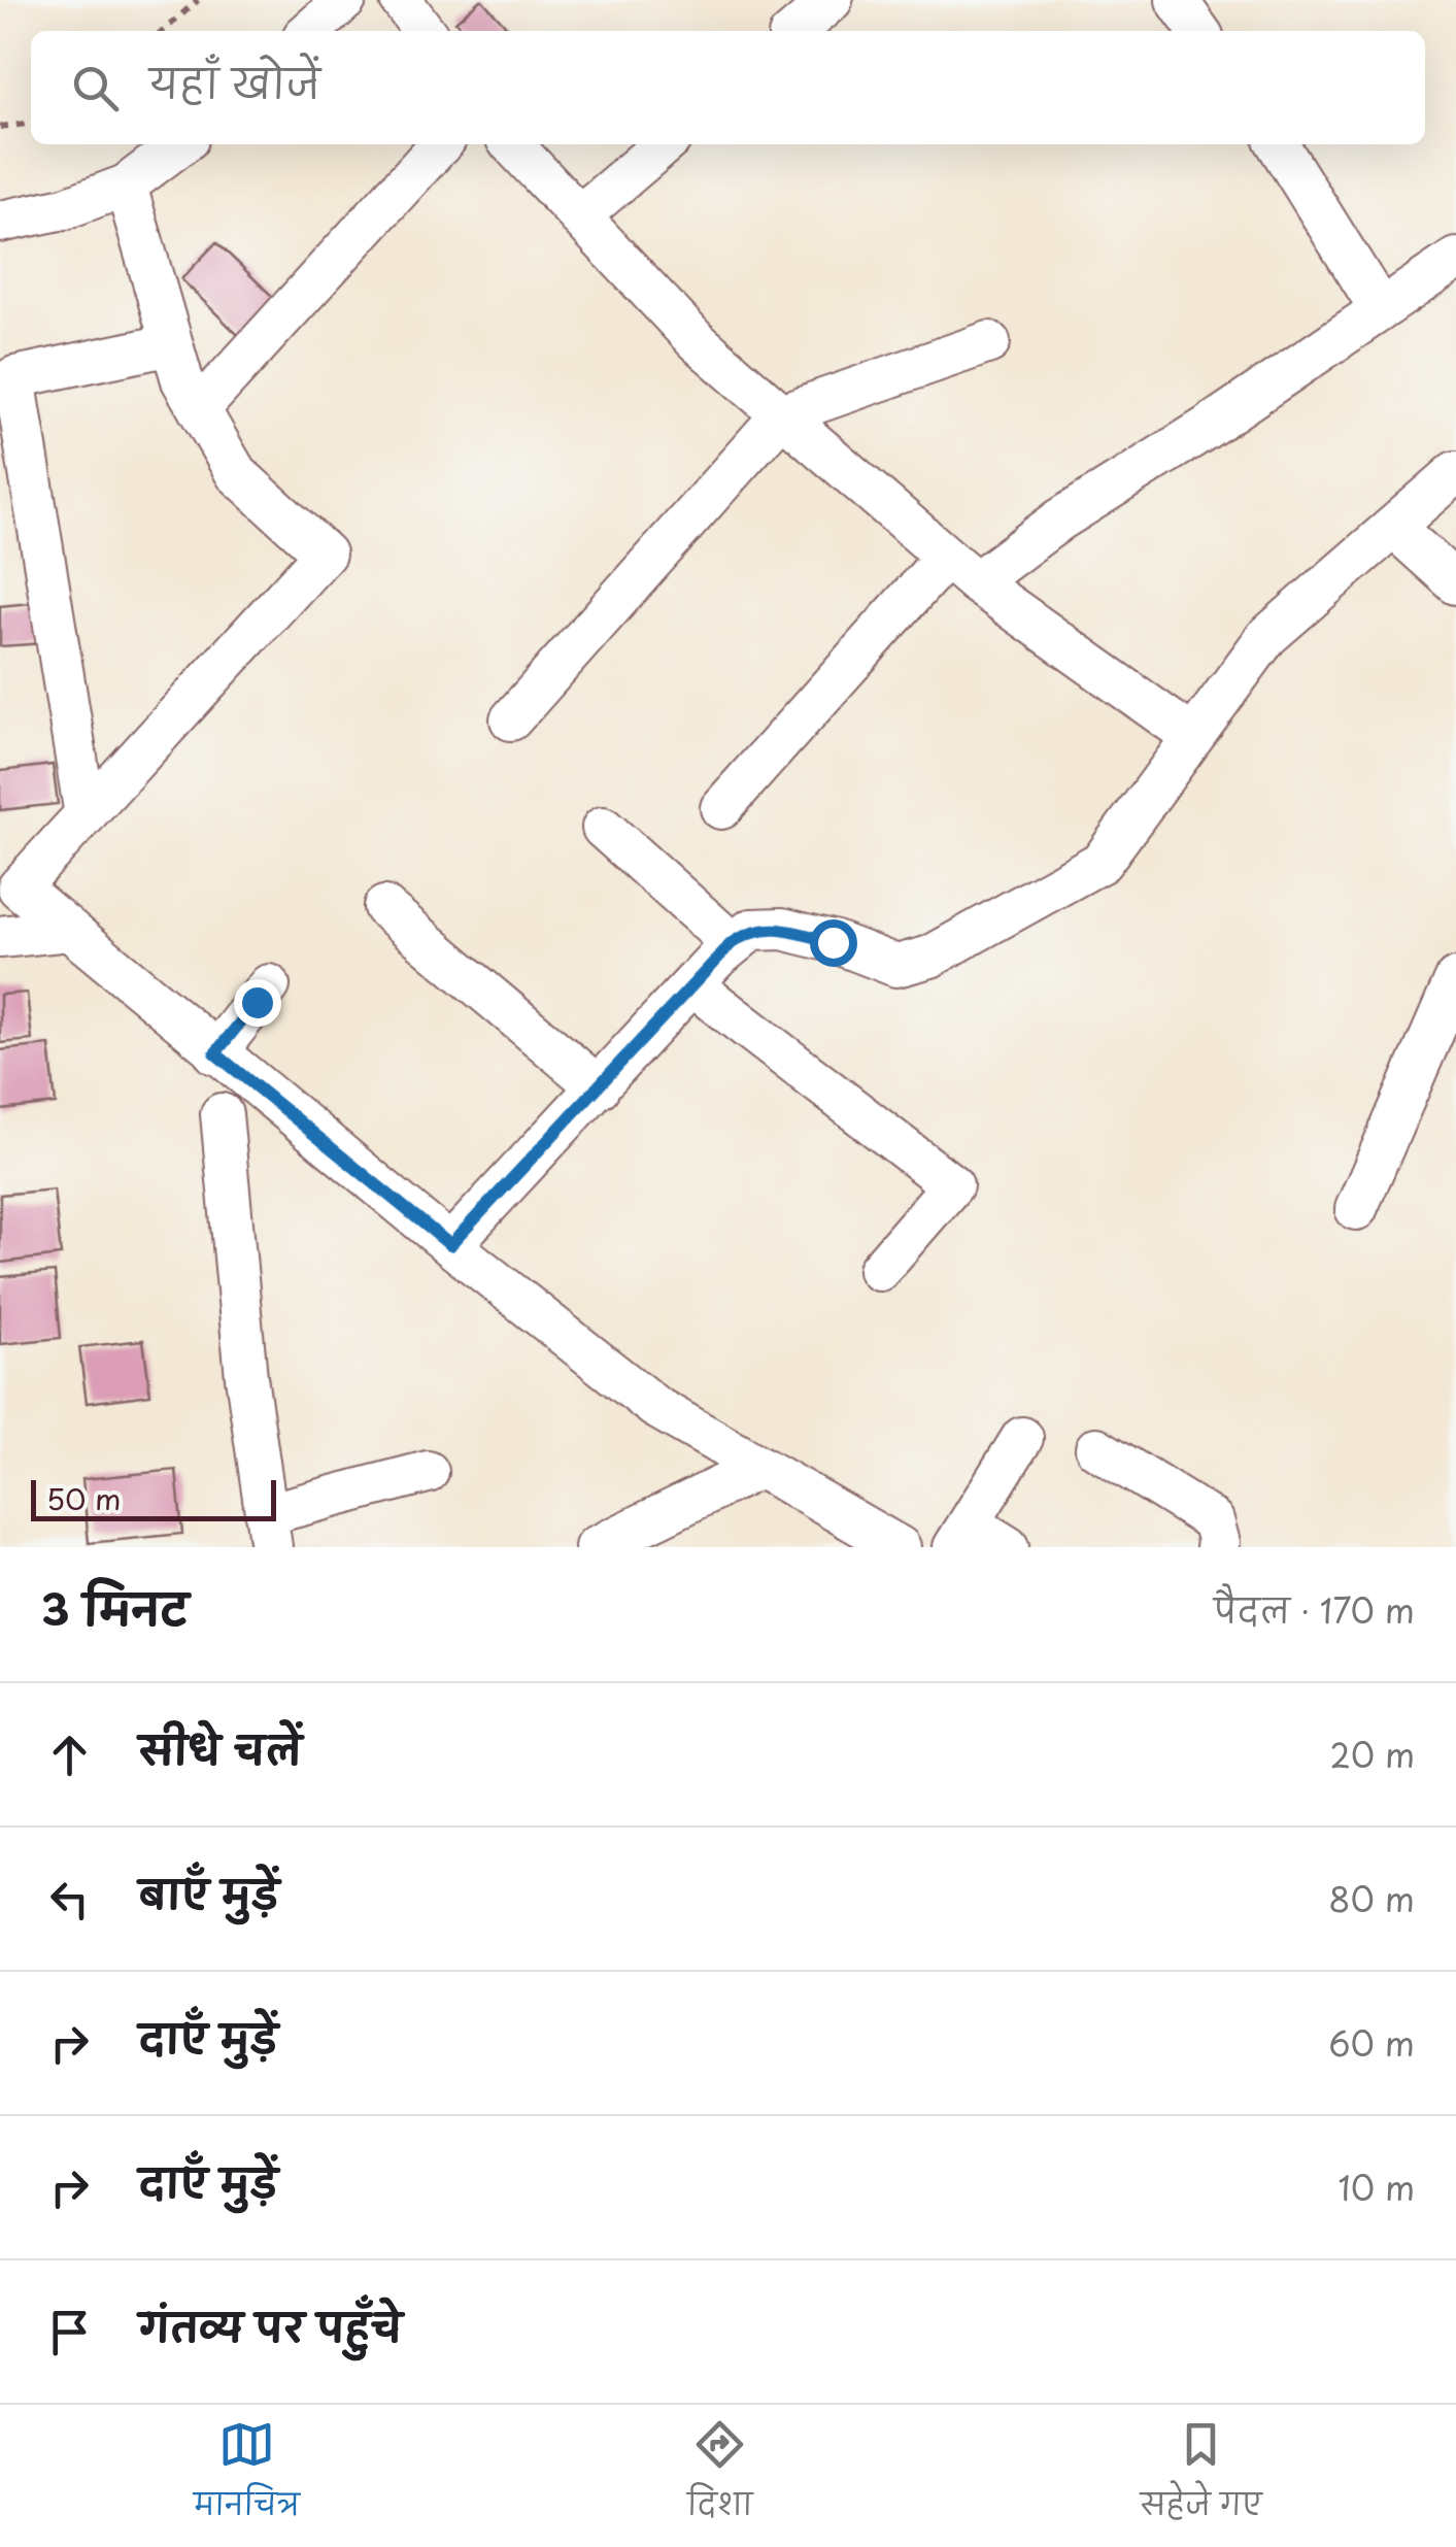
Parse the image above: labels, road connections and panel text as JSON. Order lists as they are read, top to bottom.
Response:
{
  "scale_bar": "50 m",
  "page": {
    "search": "यहाँ खोजें",
    "scale": "50 m",
    "heading": ["3 मिनट", "पैदल · 170 m"],
    "list": [
      ["सीधे चलें", "20 m"],
      ["बाएँ मुड़ें", "80 m"],
      ["दाएँ मुड़ें", "60 m"],
      ["दाएँ मुड़ें", "10 m"],
      "गंतव्य पर पहुँचे"
    ],
    "nav": ["मानचित्र", "दिशा", "सहेजे गए"]
  }
}
